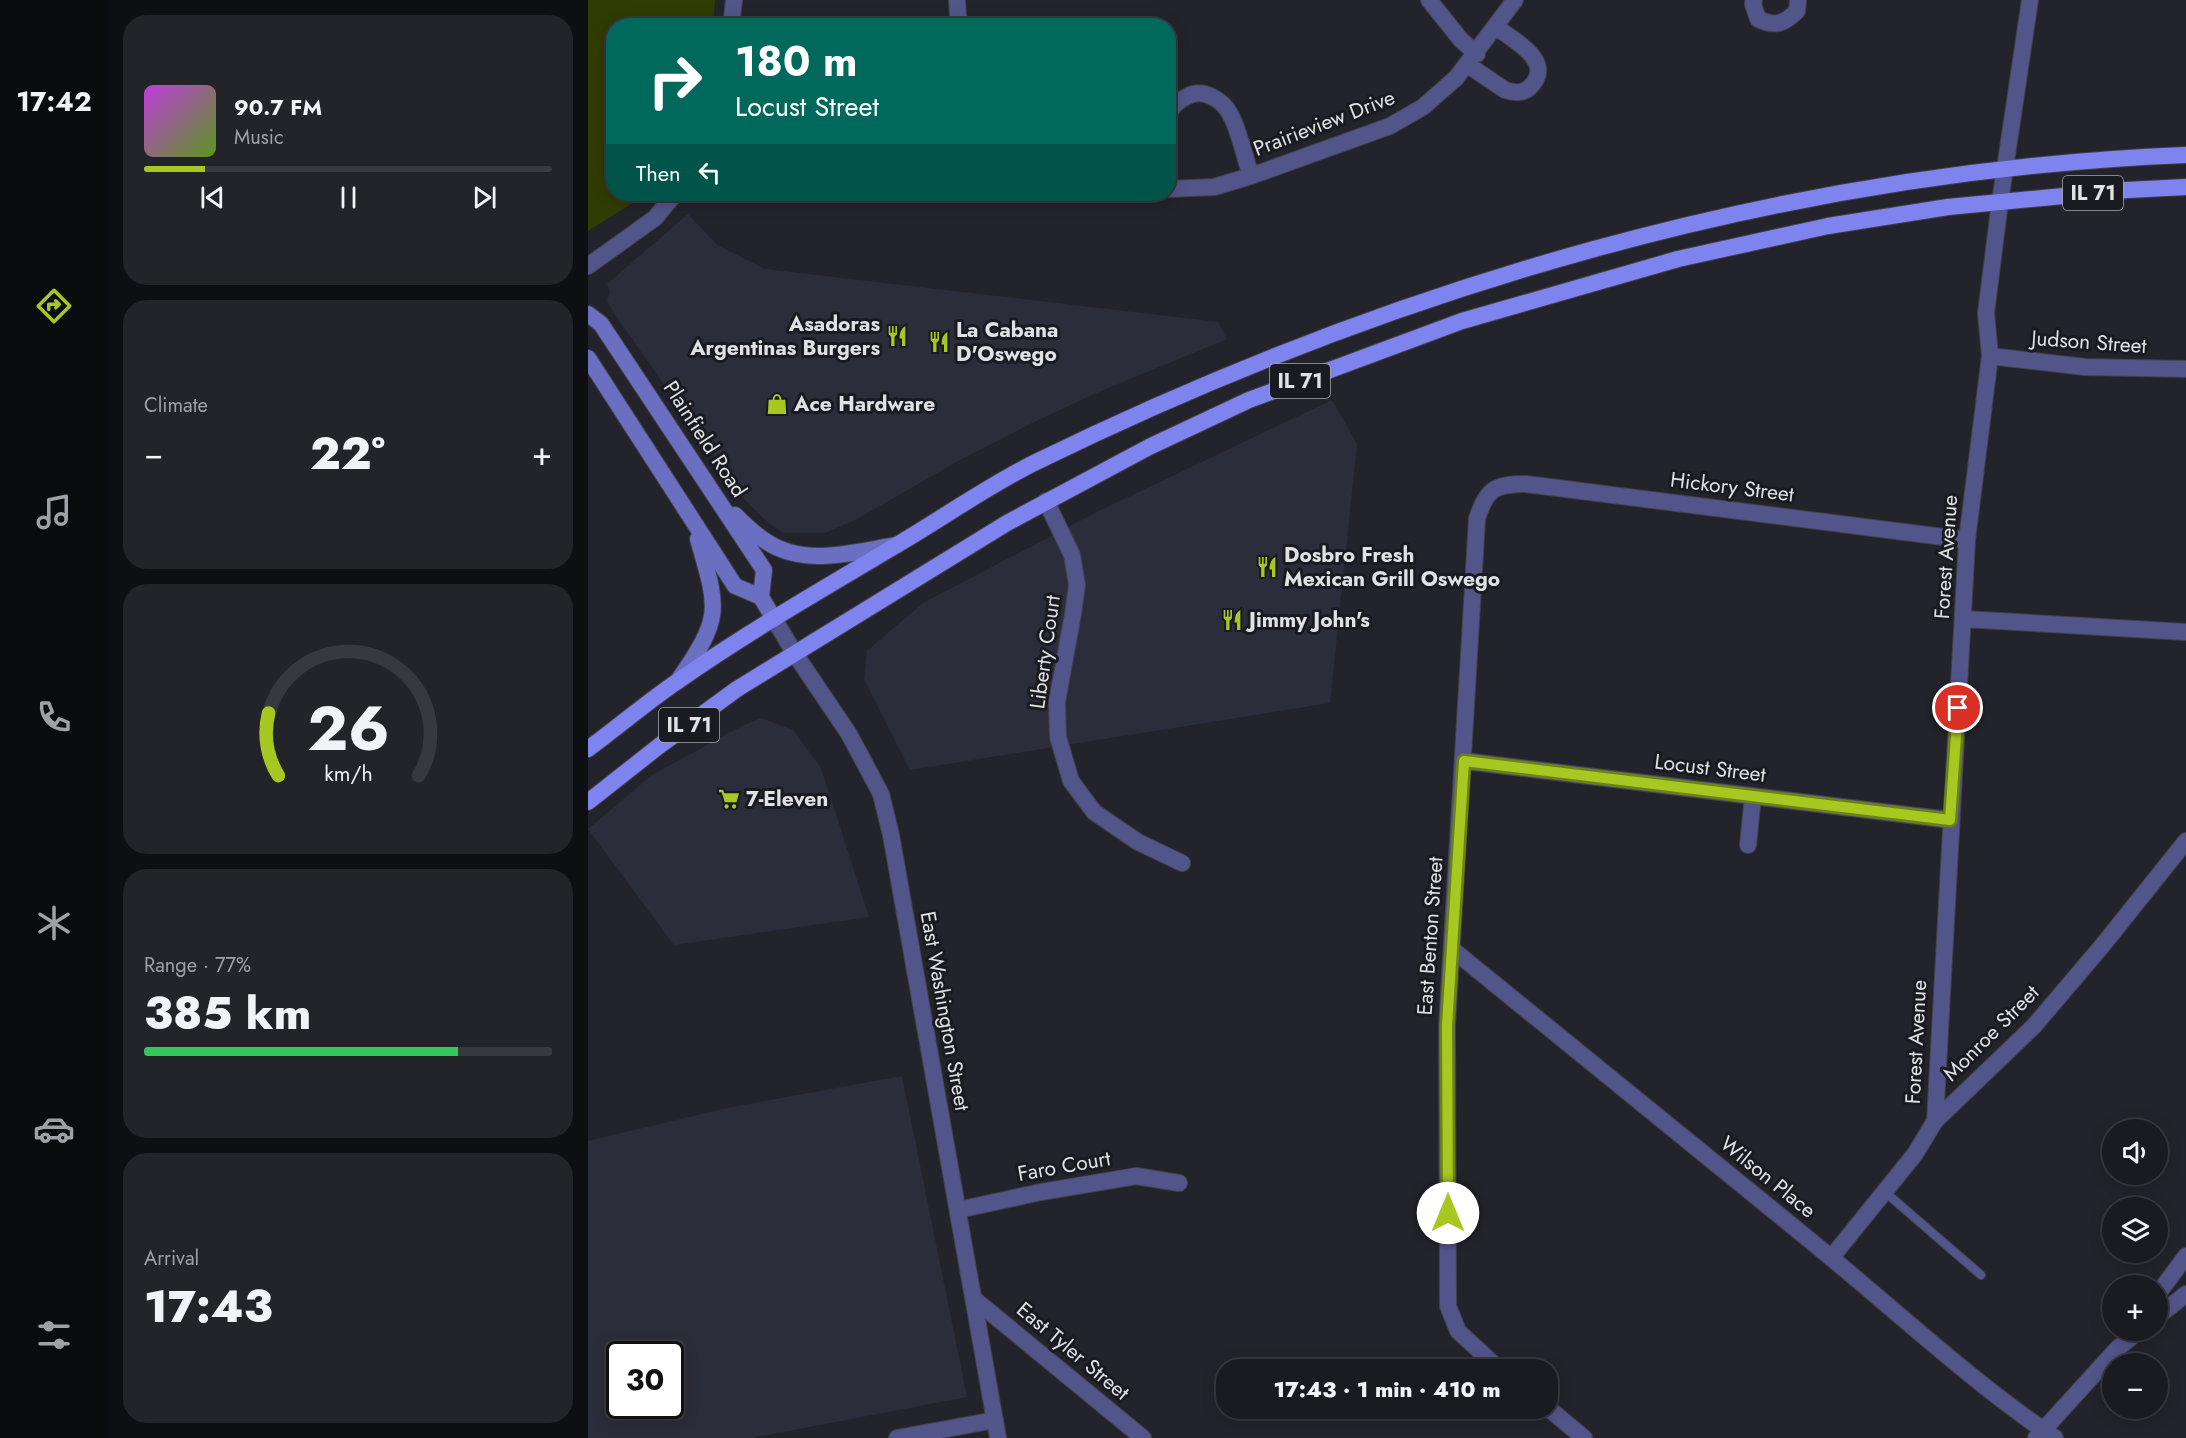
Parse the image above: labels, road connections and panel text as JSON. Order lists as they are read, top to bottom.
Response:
{
  "streets": {
    "main road": ["IL 71", "Plainfield Road"],
    "street": [
      "Prairieview Drive",
      "Judson Street",
      "Hickory Street",
      "Forest Avenue",
      "Liberty Court",
      "Locust Street",
      "East Benton Street",
      "East Washington Street",
      "Monroe Street",
      "Faro Court",
      "Wilson Place",
      "East Tyler Street"
    ]
  },
  "crossings": [
    ["IL 71", "Forest Avenue"],
    ["IL 71", "Liberty Court"],
    ["IL 71", "East Washington Street"],
    ["Judson Street", "Forest Avenue"],
    ["Hickory Street", "Forest Avenue"],
    ["Hickory Street", "East Benton Street"],
    ["Forest Avenue", "Locust Street"],
    ["Forest Avenue", "Monroe Street"],
    ["Locust Street", "East Benton Street"],
    ["East Benton Street", "Wilson Place"],
    ["East Washington Street", "Faro Court"],
    ["East Washington Street", "East Tyler Street"],
    ["Monroe Street", "Wilson Place"]
  ],
  "places": {
    "restaurant": [
      "Asadoras Argentinas Burgers",
      "La Cabana D'Oswego",
      "Dosbro Fresh Mexican Grill Oswego",
      "Jimmy John's"
    ],
    "shop": ["Ace Hardware"],
    "supermarket": ["7-Eleven"]
  },
  "page": {
    "tabs": "17:42",
    "turn": ["180 m", "Locust Street"],
    "song": ["90.7 FM", "Music"],
    "then": "Then",
    "tile": [
      "Climate",
      ["Range · 77%", "385 km"],
      ["Arrival", "17:43"]
    ],
    "heat": ["−", "22°", "+"],
    "map_buttons": ["+", "−"],
    "limit": "30",
    "trip": "17:43 · 1 min · 410 m",
    "gauge": ["26", "km/h"]
  }
}
